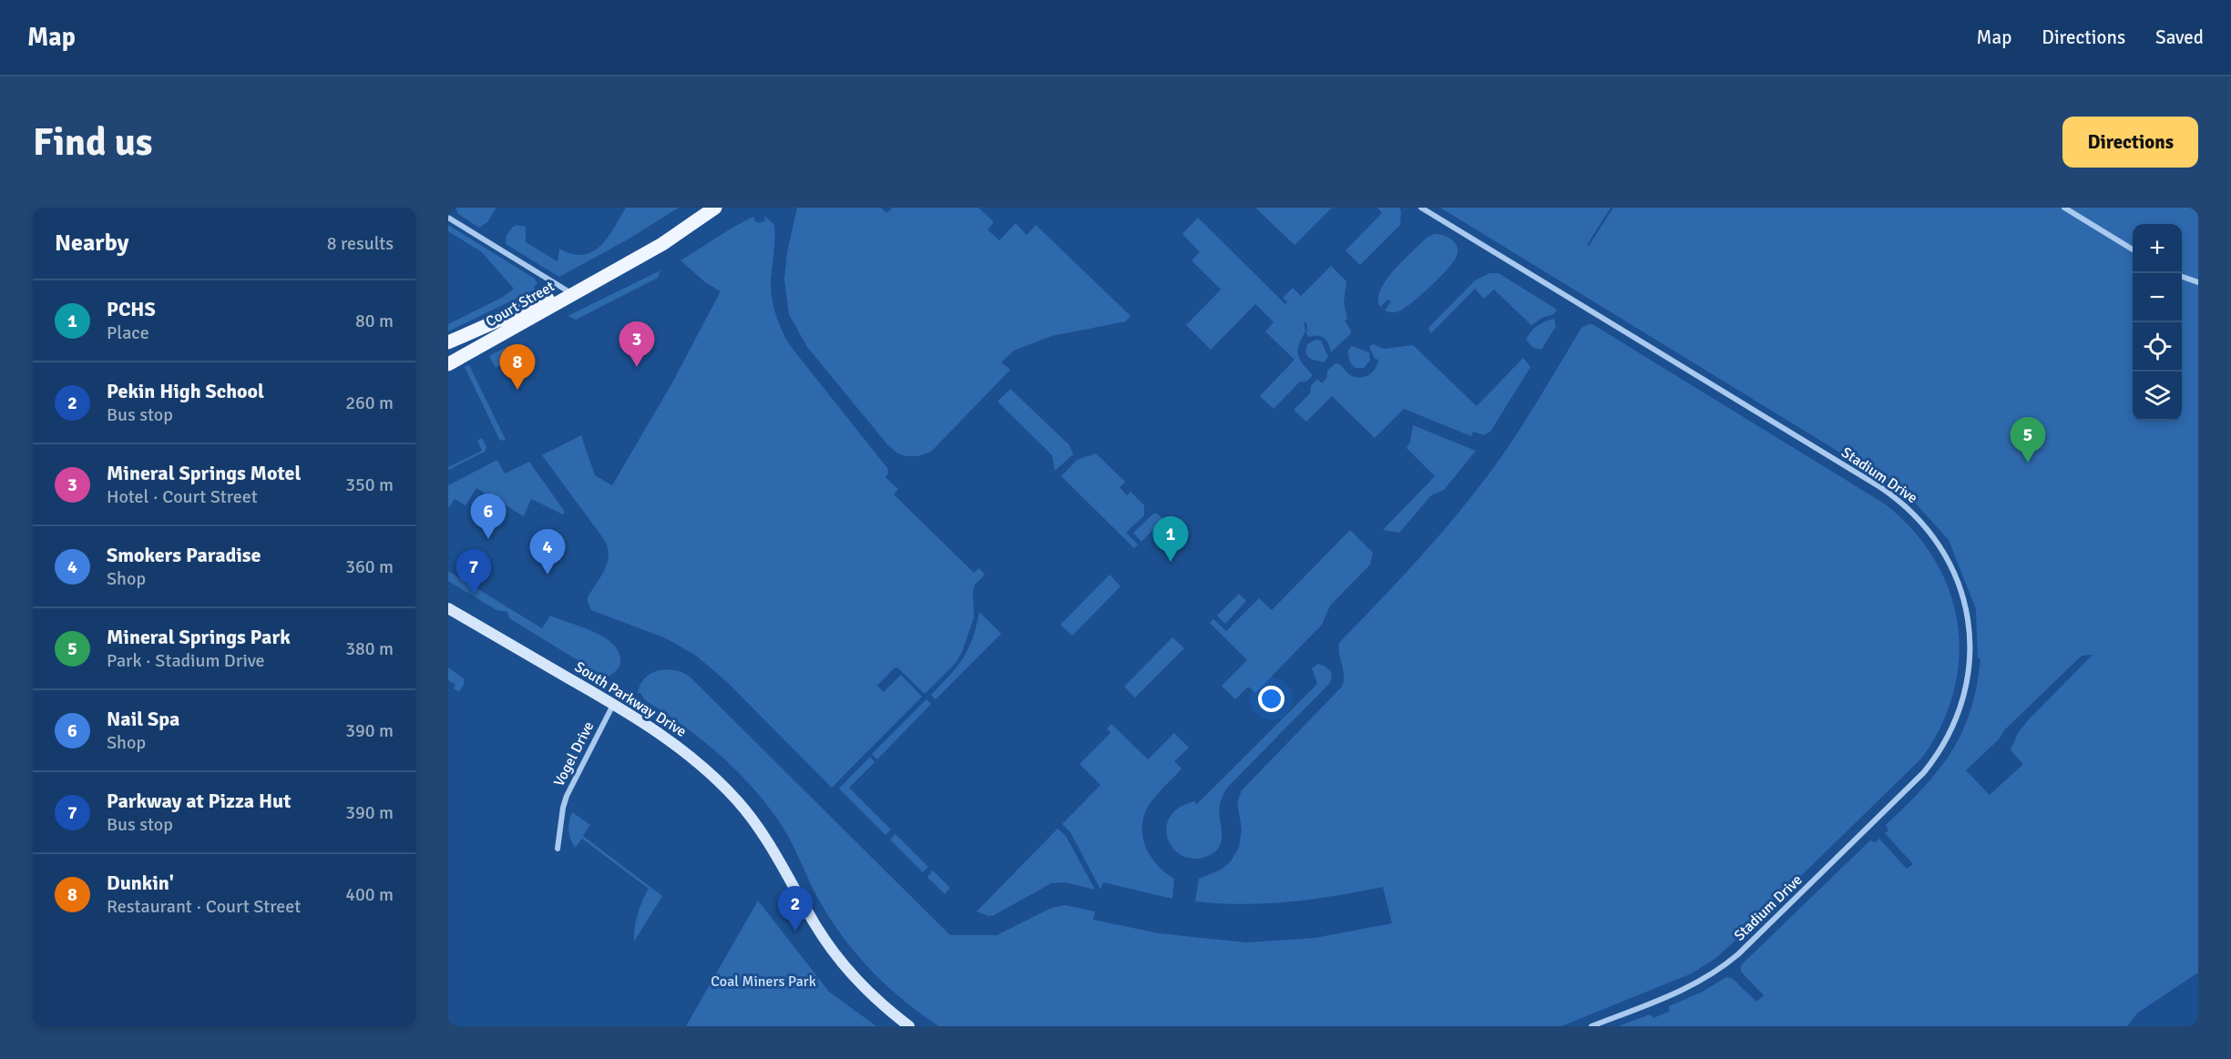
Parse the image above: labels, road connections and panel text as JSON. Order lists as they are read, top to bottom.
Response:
{
  "streets": {
    "main road": ["Court Street", "South Parkway Drive"],
    "street": ["Stadium Drive", "Vogel Drive"]
  },
  "crossings": [
    ["South Parkway Drive", "Vogel Drive"]
  ],
  "parks": ["Coal Miners Park"],
  "page": {
    "header": "Map",
    "nav": ["Map", "Directions", "Saved"],
    "buttons": "Directions",
    "title": "Find us",
    "heading": ["Nearby", "8 results"],
    "map_buttons": ["+", "−"],
    "list": [
      {
        "mark": "1",
        "name": "PCHS",
        "note": "Place",
        "value": "80 m"
      },
      {
        "mark": "2",
        "name": "Pekin High School",
        "note": "Bus stop",
        "value": "260 m"
      },
      {
        "mark": "3",
        "name": "Mineral Springs Motel",
        "note": "Hotel · Court Street",
        "value": "350 m"
      },
      {
        "mark": "4",
        "name": "Smokers Paradise",
        "note": "Shop",
        "value": "360 m"
      },
      {
        "mark": "5",
        "name": "Mineral Springs Park",
        "note": "Park · Stadium Drive",
        "value": "380 m"
      },
      {
        "mark": "6",
        "name": "Nail Spa",
        "note": "Shop",
        "value": "390 m"
      },
      {
        "mark": "7",
        "name": "Parkway at Pizza Hut",
        "note": "Bus stop",
        "value": "390 m"
      },
      {
        "mark": "8",
        "name": "Dunkin'",
        "note": "Restaurant · Court Street",
        "value": "400 m"
      }
    ],
    "pins": [
      "3",
      "8",
      "5",
      "6",
      "1",
      "4",
      "7",
      "2"
    ]
  }
}
